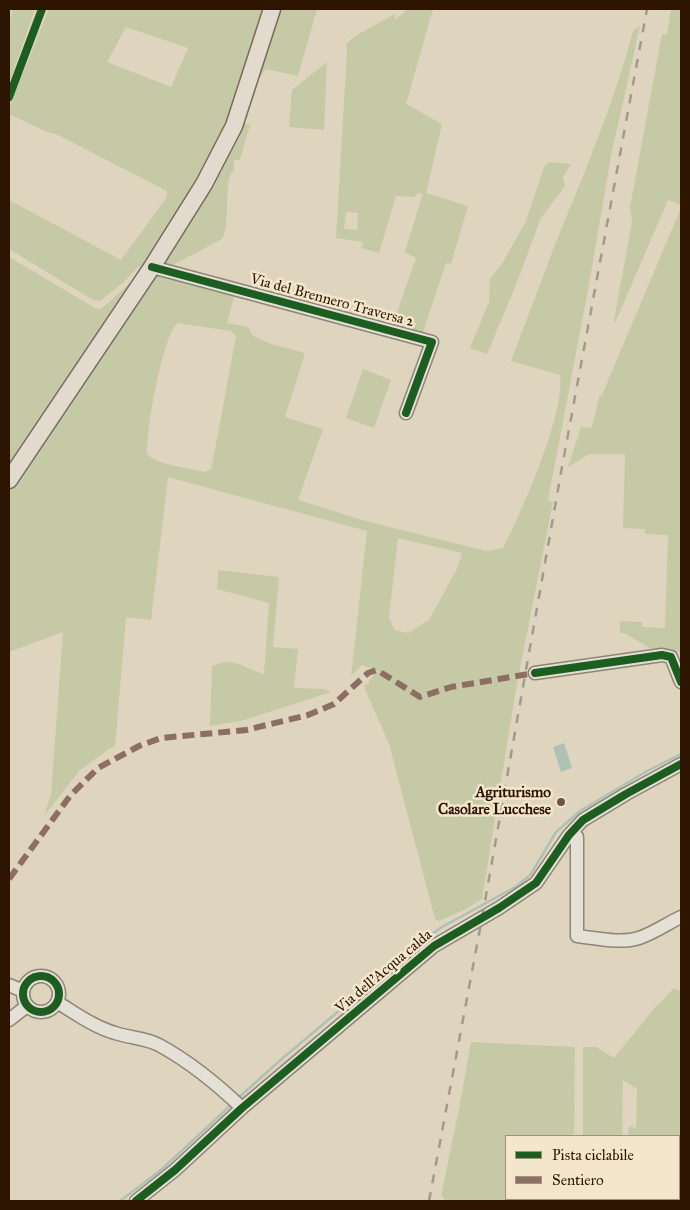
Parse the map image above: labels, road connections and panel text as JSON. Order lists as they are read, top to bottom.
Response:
{
  "streets": {
    "street": ["Via del Brennero Traversa 2", "Via dell'Acqua calda"]
  },
  "places": ["Agriturismo Casolare Lucchese"],
  "legend": ["Pista ciclabile", "Sentiero"]
}
